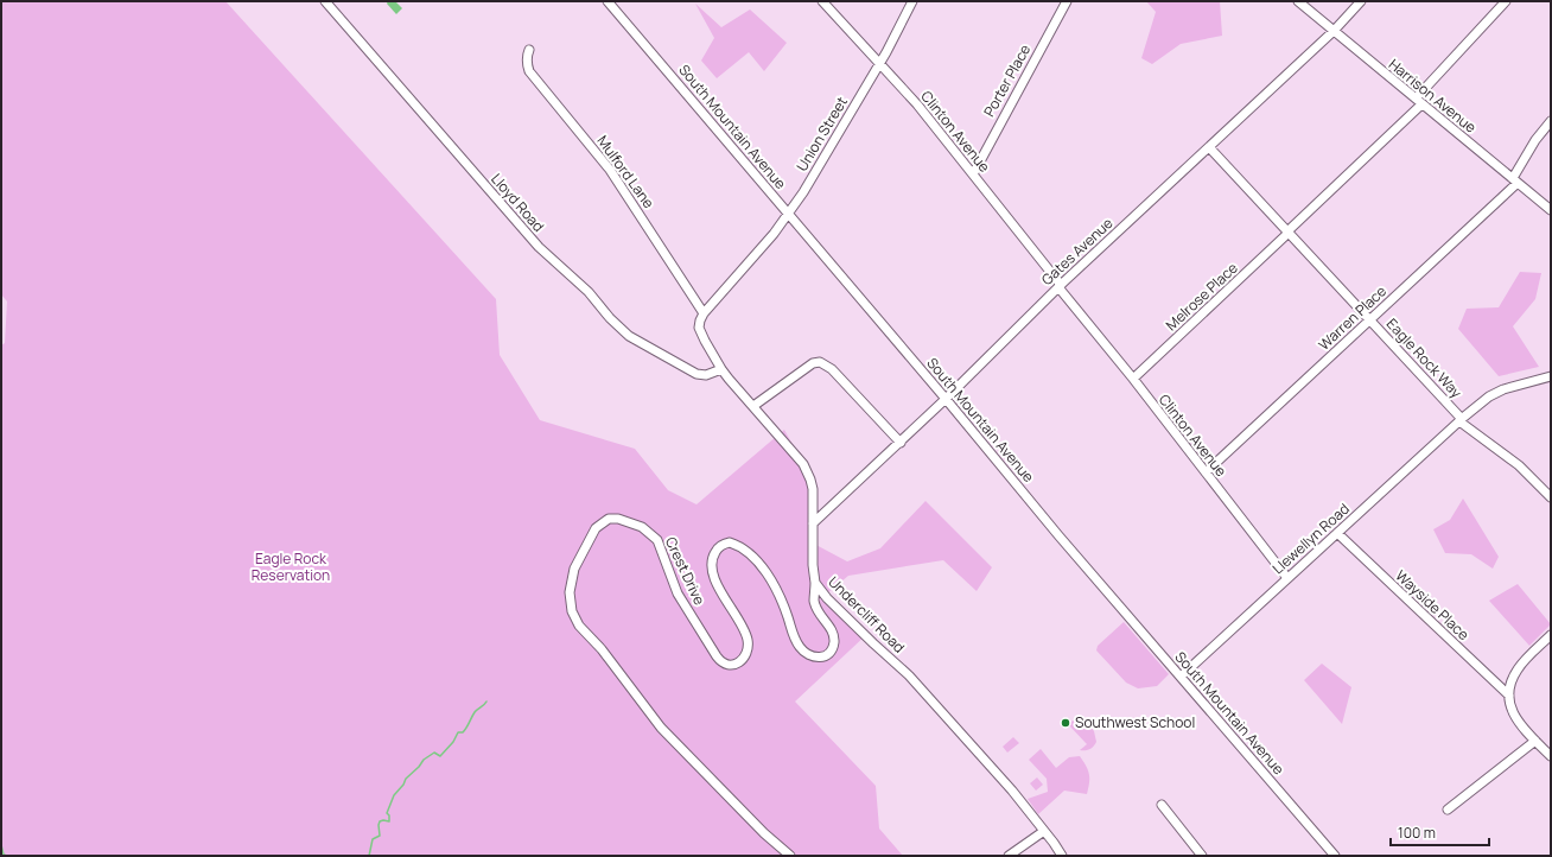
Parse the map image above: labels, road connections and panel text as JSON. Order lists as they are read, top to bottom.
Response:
{
  "streets": {
    "street": [
      "Porter Place",
      "Harrison Avenue",
      "South Mountain Avenue",
      "Clinton Avenue",
      "Union Street",
      "Mulford Lane",
      "Lloyd Road",
      "Gates Avenue",
      "Melrose Place",
      "Warren Place",
      "Eagle Rock Way",
      "Llewellyn Road",
      "Crest Drive",
      "Wayside Place",
      "Undercliff Road"
    ]
  },
  "crossings": [
    ["Porter Place", "Clinton Avenue"],
    ["Harrison Avenue", "Gates Avenue"],
    ["Harrison Avenue", "Melrose Place"],
    ["Harrison Avenue", "Warren Place"],
    ["South Mountain Avenue", "Union Street"],
    ["South Mountain Avenue", "Gates Avenue"],
    ["South Mountain Avenue", "Llewellyn Road"],
    ["Clinton Avenue", "Union Street"],
    ["Clinton Avenue", "Gates Avenue"],
    ["Clinton Avenue", "Melrose Place"],
    ["Clinton Avenue", "Warren Place"],
    ["Clinton Avenue", "Llewellyn Road"],
    ["Union Street", "Mulford Lane"],
    ["Union Street", "Undercliff Road"],
    ["Mulford Lane", "Undercliff Road"],
    ["Lloyd Road", "Undercliff Road"],
    ["Gates Avenue", "Eagle Rock Way"],
    ["Gates Avenue", "Undercliff Road"],
    ["Melrose Place", "Eagle Rock Way"],
    ["Warren Place", "Eagle Rock Way"],
    ["Eagle Rock Way", "Llewellyn Road"],
    ["Llewellyn Road", "Wayside Place"],
    ["Crest Drive", "Undercliff Road"]
  ],
  "parks": ["Eagle Rock Reservation"],
  "places": ["Southwest School"],
  "scale_bar": "100 m"
}
